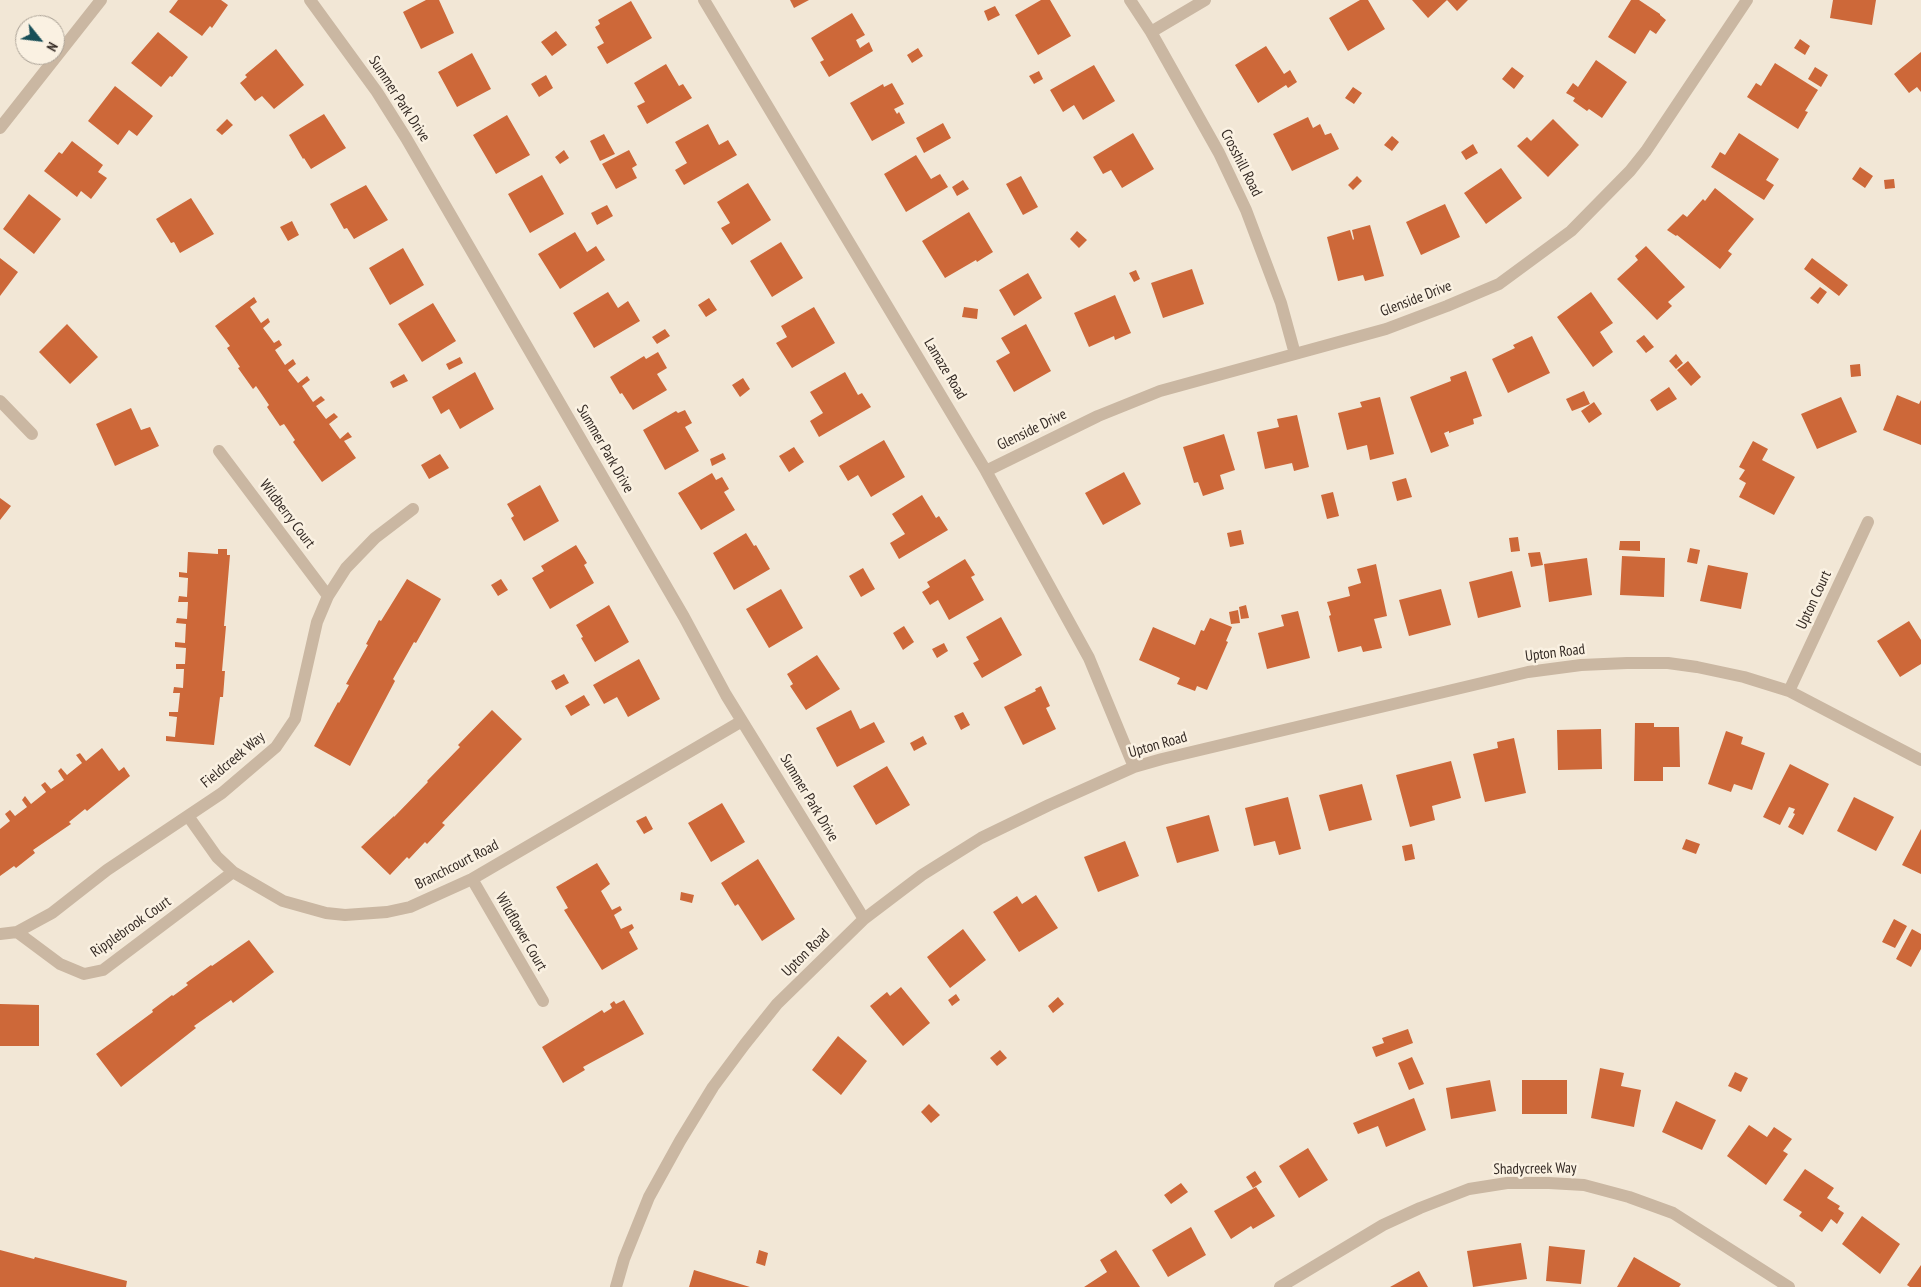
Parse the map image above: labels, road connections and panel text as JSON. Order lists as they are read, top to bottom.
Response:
{
  "streets": {
    "street": [
      "Summer Park Drive",
      "Crosshill Road",
      "Glenside Drive",
      "Lamaze Road",
      "Wildberry Court",
      "Upton Court",
      "Upton Road",
      "Fieldcreek Way",
      "Branchcourt Road",
      "Ripplebrook Court",
      "Wildflower Court",
      "Shadycreek Way"
    ]
  },
  "crossings": [
    ["Summer Park Drive", "Upton Road"],
    ["Summer Park Drive", "Branchcourt Road"],
    ["Crosshill Road", "Glenside Drive"],
    ["Glenside Drive", "Lamaze Road"],
    ["Lamaze Road", "Upton Road"],
    ["Wildberry Court", "Fieldcreek Way"],
    ["Upton Court", "Upton Road"],
    ["Fieldcreek Way", "Branchcourt Road"],
    ["Fieldcreek Way", "Ripplebrook Court"],
    ["Branchcourt Road", "Ripplebrook Court"],
    ["Branchcourt Road", "Wildflower Court"]
  ],
  "north": "bottom right"
}
